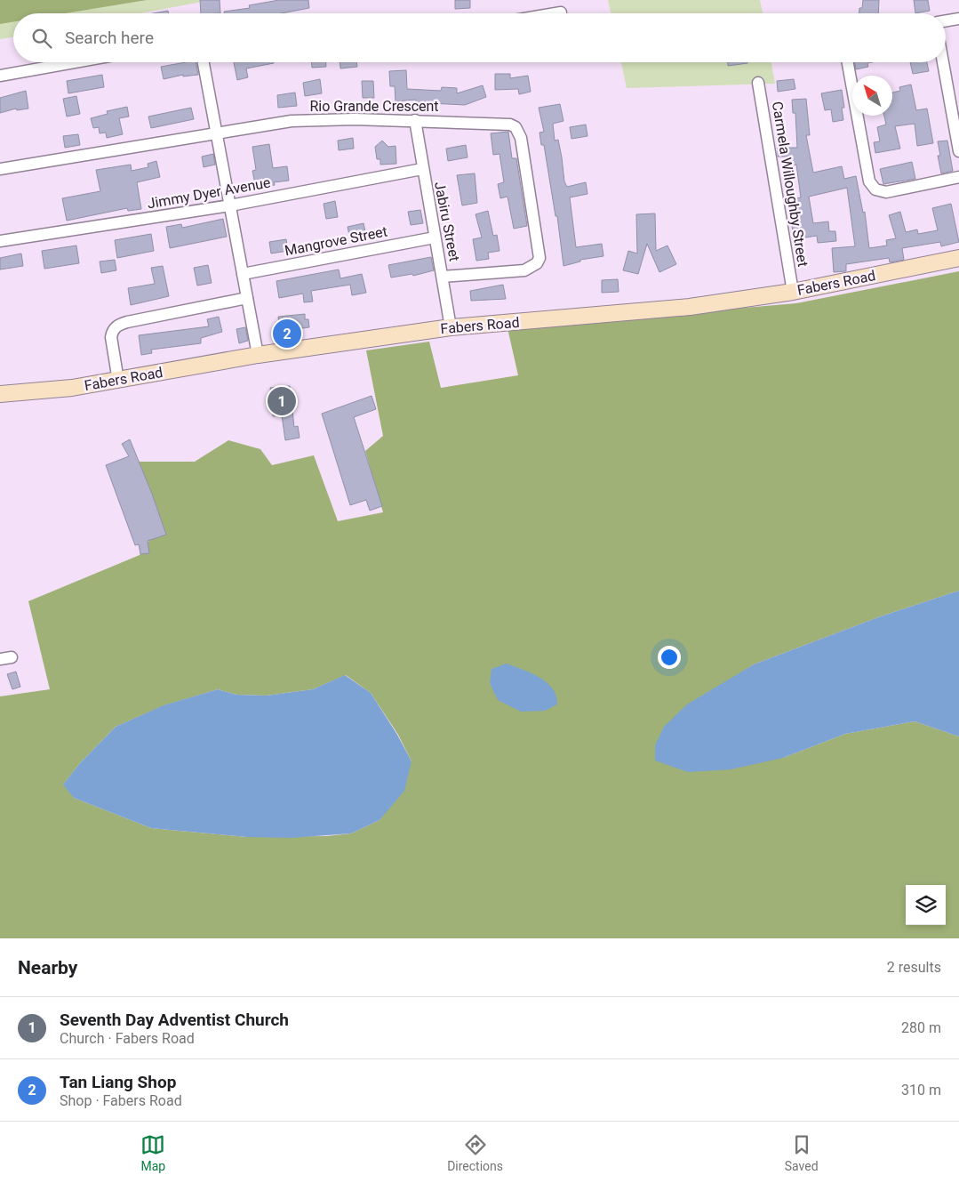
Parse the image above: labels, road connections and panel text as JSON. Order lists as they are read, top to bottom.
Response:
{
  "streets": {
    "main road": ["Fabers Road"],
    "street": [
      "Rio Grande Crescent",
      "Carmela Willoughby Street",
      "Jimmy Dyer Avenue",
      "Jabiru Street",
      "Mangrove Street"
    ]
  },
  "crossings": [
    ["Rio Grande Crescent", "Jabiru Street"],
    ["Carmela Willoughby Street", "Fabers Road"],
    ["Jimmy Dyer Avenue", "Jabiru Street"],
    ["Jabiru Street", "Mangrove Street"],
    ["Jabiru Street", "Fabers Road"]
  ],
  "north": "top left",
  "page": {
    "search": "Search here",
    "pins": ["2", "1"],
    "heading": ["Nearby", "2 results"],
    "list": [
      {
        "mark": "1",
        "name": "Seventh Day Adventist Church",
        "note": "Church · Fabers Road",
        "value": "280 m"
      },
      {
        "mark": "2",
        "name": "Tan Liang Shop",
        "note": "Shop · Fabers Road",
        "value": "310 m"
      }
    ],
    "nav": ["Map", "Directions", "Saved"]
  }
}
